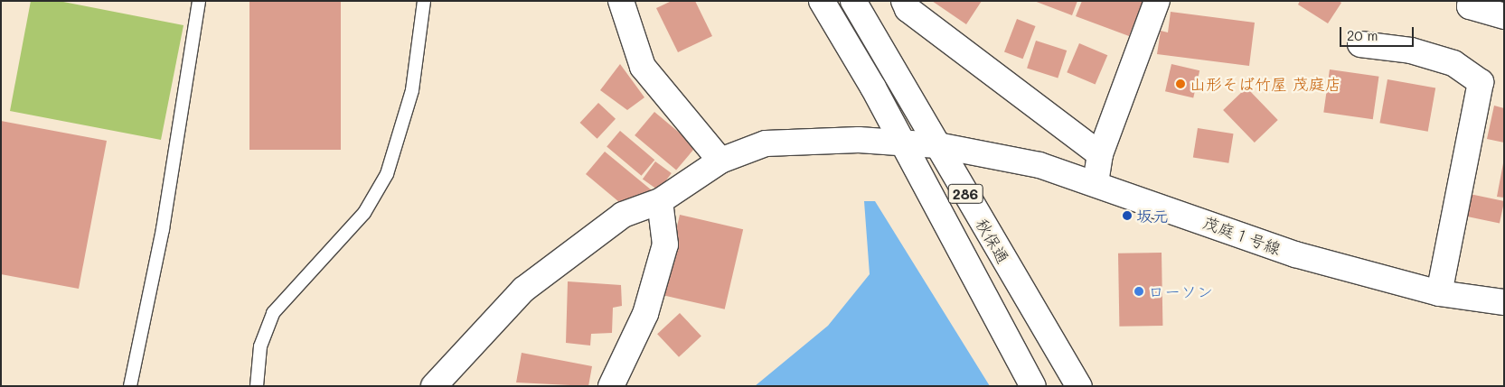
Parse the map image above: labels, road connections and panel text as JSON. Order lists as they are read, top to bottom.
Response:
{
  "streets": {
    "main road": ["286", "茂庭１号線", "秋保通"]
  },
  "crossings": [
    ["茂庭１号線", "秋保通"]
  ],
  "places": ["山形そば竹屋 茂庭店", "坂元", "ローソン"],
  "scale_bar": "20 m"
}
